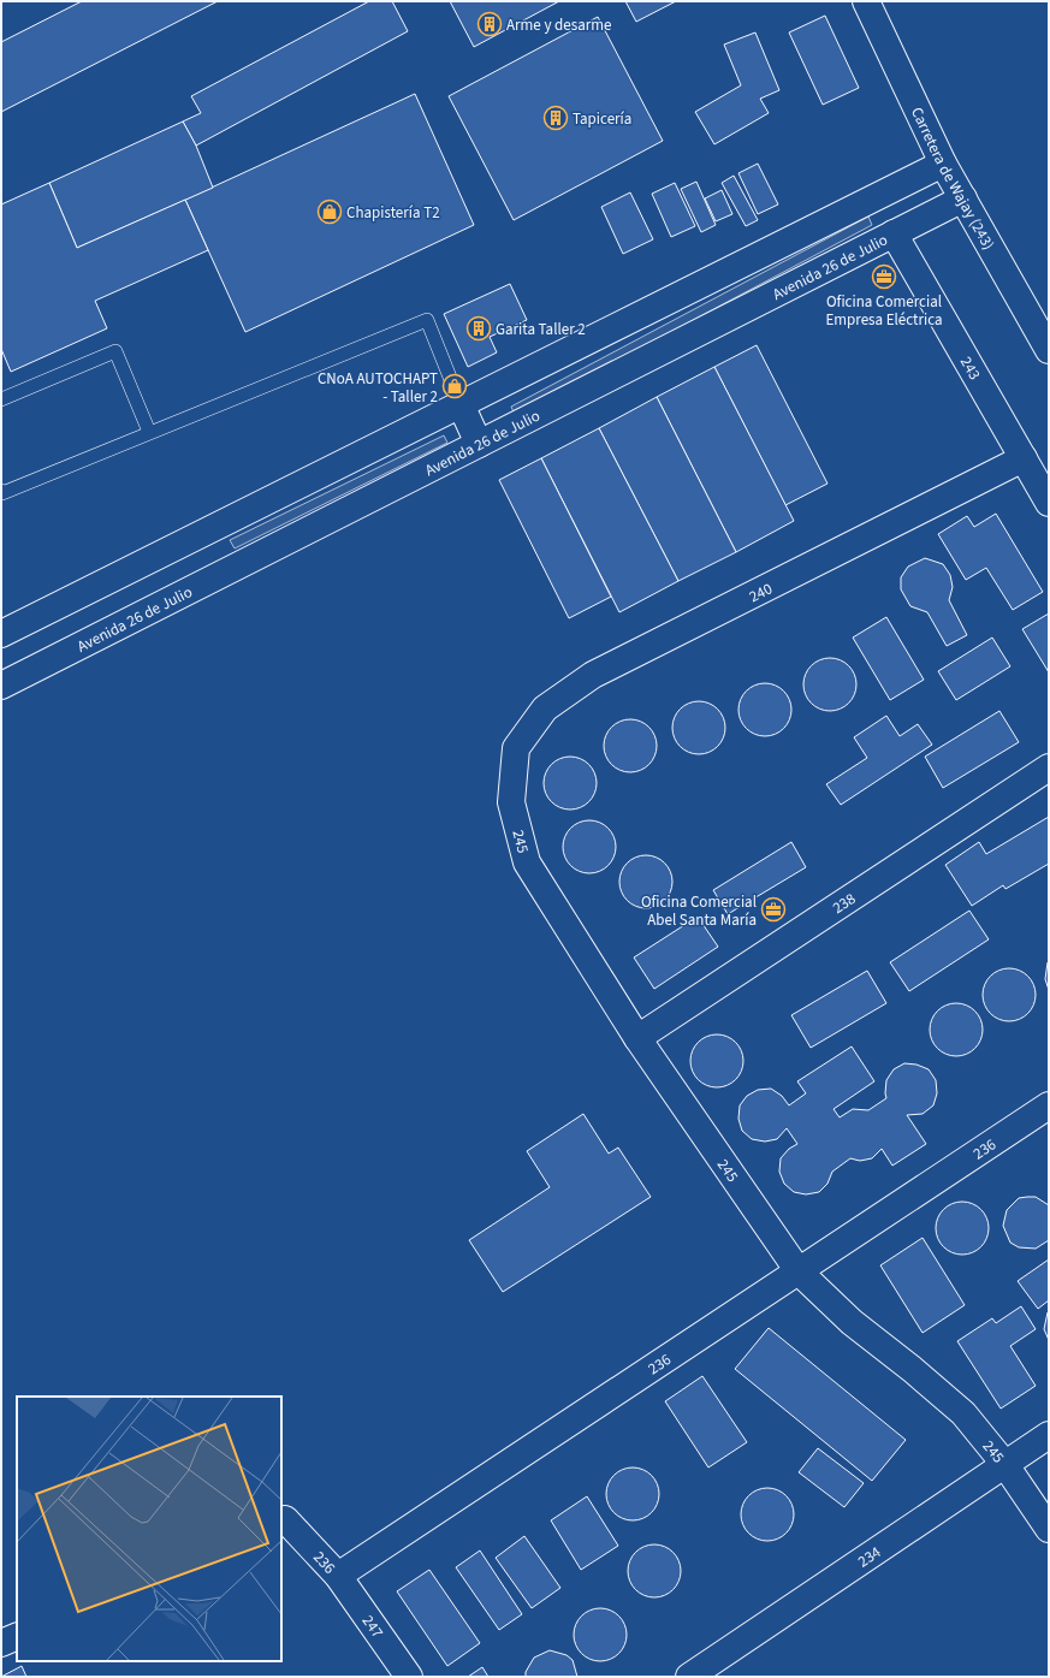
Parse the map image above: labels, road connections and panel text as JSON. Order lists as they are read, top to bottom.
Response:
{
  "streets": {
    "street": [
      "Carretera de Wajay (243)",
      "Avenida 26 de Julio",
      "243",
      "240",
      "245",
      "238",
      "236",
      "234",
      "247"
    ]
  },
  "crossings": [
    ["Carretera de Wajay (243)", "Avenida 26 de Julio"],
    ["Avenida 26 de Julio", "243"],
    ["243", "240"],
    ["240", "245"],
    ["245", "238"],
    ["245", "236"],
    ["245", "234"],
    ["236", "247"]
  ],
  "places": {
    "building": ["Arme y desarme", "Tapicería", "Garita Taller 2"],
    "shop": ["Chapistería T2", "CNoA AUTOCHAPT - Taller 2"],
    "office": ["Oficina Comercial Empresa Eléctrica", "Oficina Comercial Abel Santa María"]
  }
}
